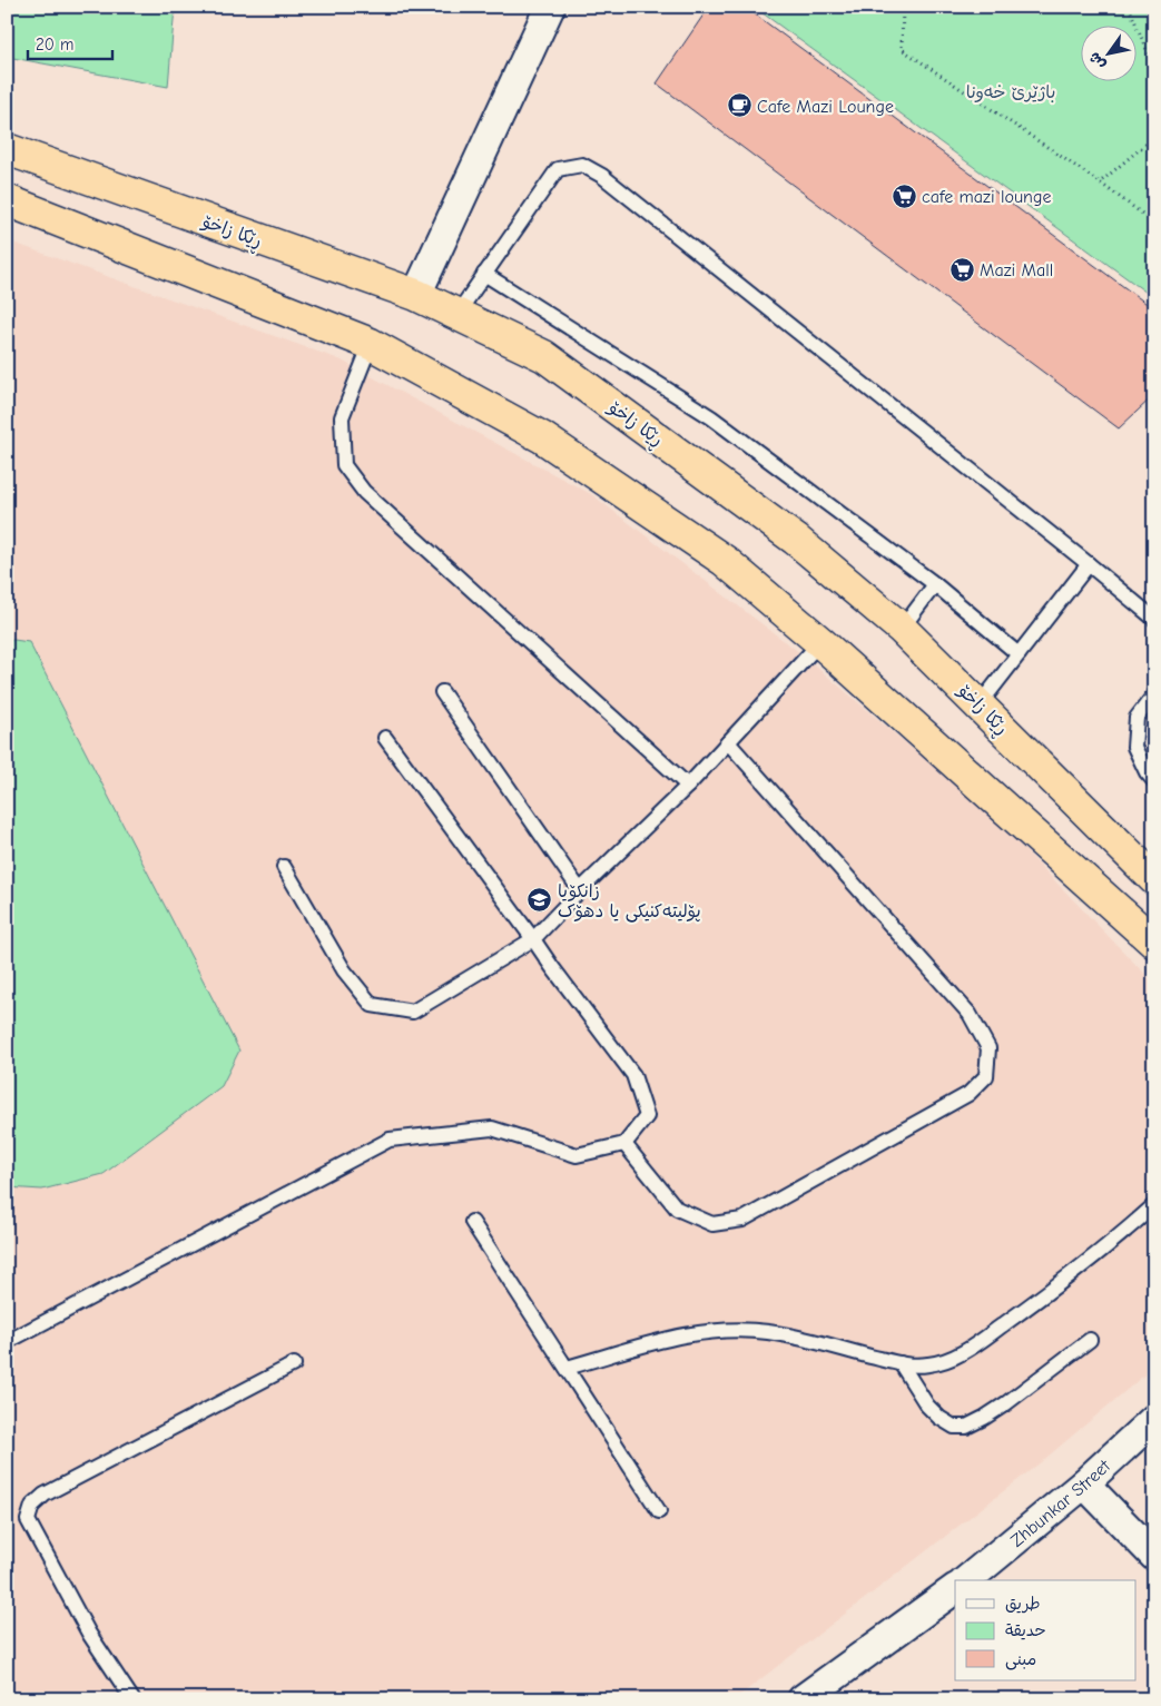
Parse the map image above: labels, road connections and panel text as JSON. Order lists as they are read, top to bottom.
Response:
{
  "streets": {
    "highway": ["ڕێکا زاخۆ"],
    "street": ["Zhbunkar Street"]
  },
  "parks": ["باژێرێ خه‌ونا"],
  "places": {
    "cafe": ["Cafe Mazi Lounge"],
    "supermarket": ["cafe mazi lounge", "Mazi Mall"],
    "school or university": ["زانکۆیا پۆلیتەکنیکی یا دهۆک"]
  },
  "legend": ["طريق", "حديقة", "مبنى"],
  "scale_bar": "20 m",
  "north": "bottom left"
}
